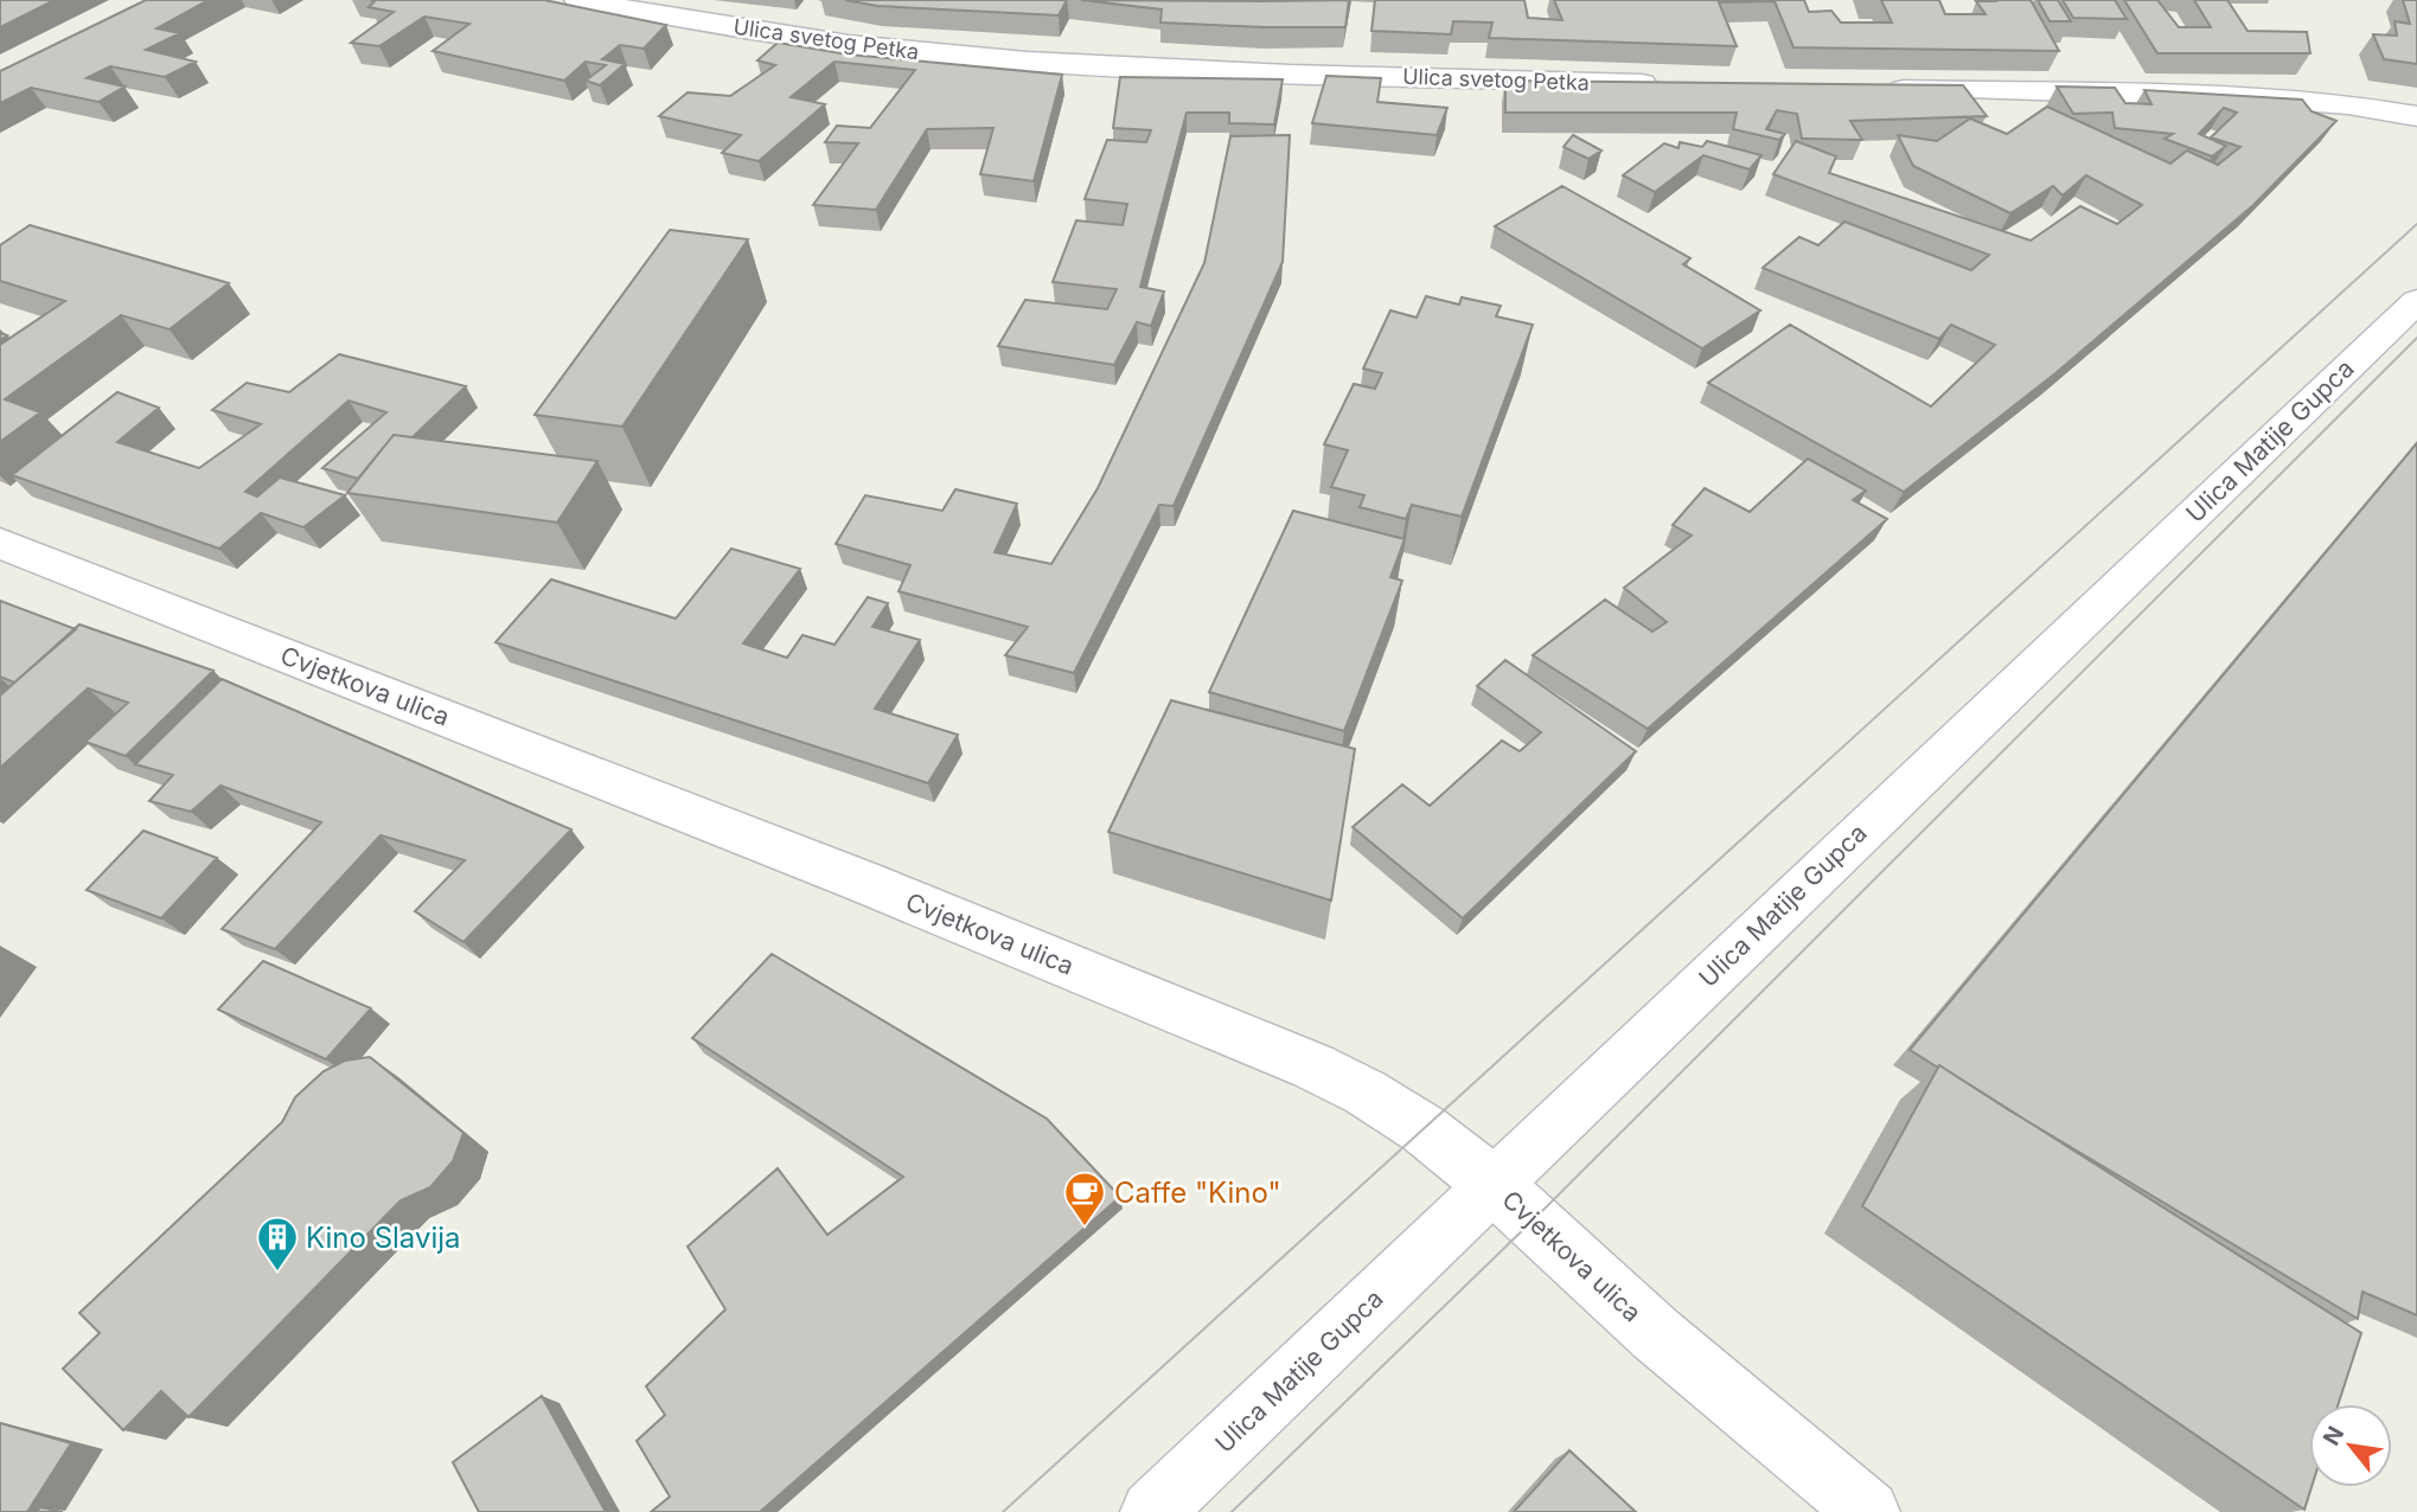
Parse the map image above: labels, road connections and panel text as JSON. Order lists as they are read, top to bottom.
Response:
{
  "streets": {
    "street": ["Ulica svetog Petka", "Ulica Matije Gupca", "Cvjetkova ulica"]
  },
  "crossings": [
    ["Ulica Matije Gupca", "Cvjetkova ulica"]
  ],
  "places": {
    "cafe": ["Caffe \"Kino\""],
    "building": ["Kino Slavija"]
  },
  "north": "top left"
}
